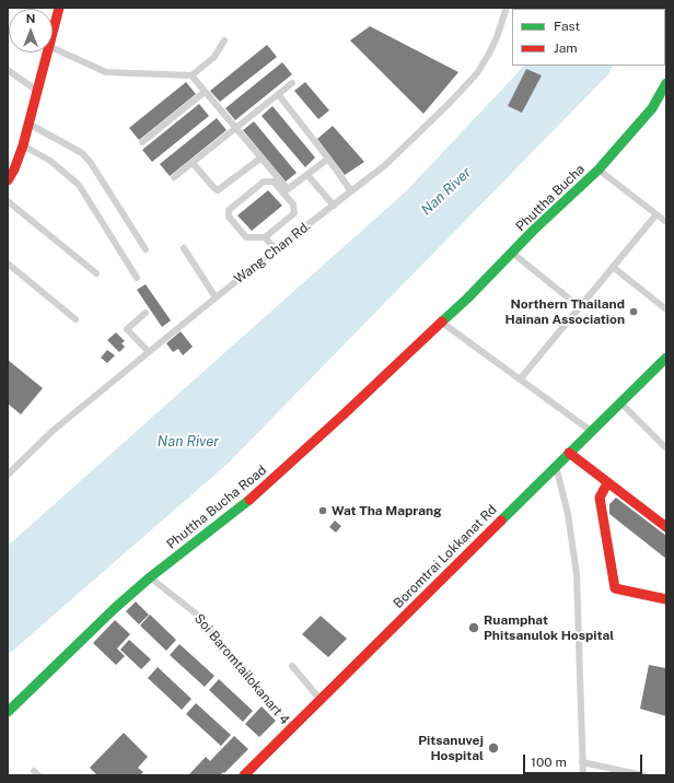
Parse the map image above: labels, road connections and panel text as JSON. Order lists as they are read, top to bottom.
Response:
{
  "streets": {
    "street": [
      "Phuttha Bucha",
      "Wang Chan Rd.",
      "Phuttha Bucha Road",
      "Boromtrai Lokkanat Rd",
      "Soi Baromtailokanart 4"
    ]
  },
  "crossings": [
    ["Phuttha Bucha", "Phuttha Bucha Road"],
    ["Phuttha Bucha Road", "Soi Baromtailokanart 4"],
    ["Boromtrai Lokkanat Rd", "Soi Baromtailokanart 4"]
  ],
  "water": ["Nan River"],
  "places": [
    "Northern Thailand Hainan Association",
    "Wat Tha Maprang",
    "Ruamphat Phitsanulok Hospital",
    "Pitsanuvej Hospital"
  ],
  "legend": ["Fast", "Jam"],
  "scale_bar": "100 m",
  "north": "top"
}
